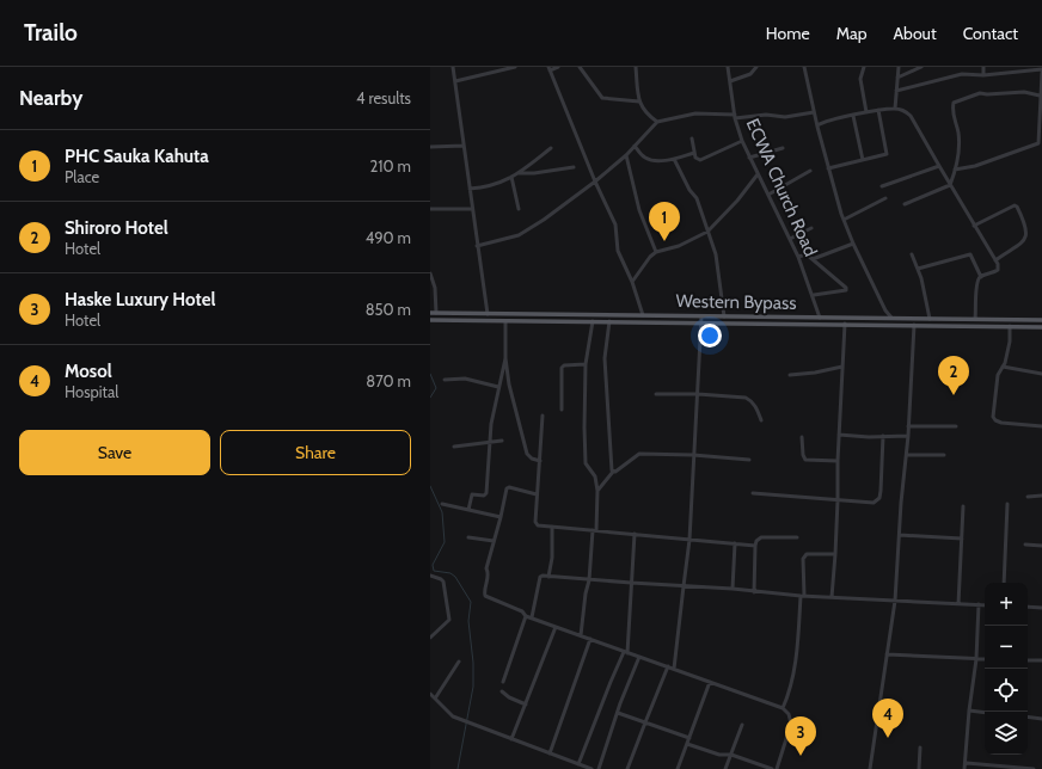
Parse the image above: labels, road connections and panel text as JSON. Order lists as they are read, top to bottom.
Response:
{
  "streets": {
    "main road": ["Western Bypass"],
    "street": ["ECWA Church Road"]
  },
  "crossings": [
    ["ECWA Church Road", "Western Bypass"]
  ],
  "page": {
    "header": "Trailo",
    "nav": [
      "Home",
      "Map",
      "About",
      "Contact"
    ],
    "heading": ["Nearby", "4 results"],
    "list": [
      {
        "mark": "1",
        "name": "PHC Sauka Kahuta",
        "note": "Place",
        "value": "210 m"
      },
      {
        "mark": "2",
        "name": "Shiroro Hotel",
        "note": "Hotel",
        "value": "490 m"
      },
      {
        "mark": "3",
        "name": "Haske Luxury Hotel",
        "note": "Hotel",
        "value": "850 m"
      },
      {
        "mark": "4",
        "name": "Mosol",
        "note": "Hospital",
        "value": "870 m"
      }
    ],
    "pins": [
      "1",
      "2",
      "4",
      "3"
    ],
    "buttons": ["Save", "Share"],
    "map_buttons": ["+", "−"]
  }
}
